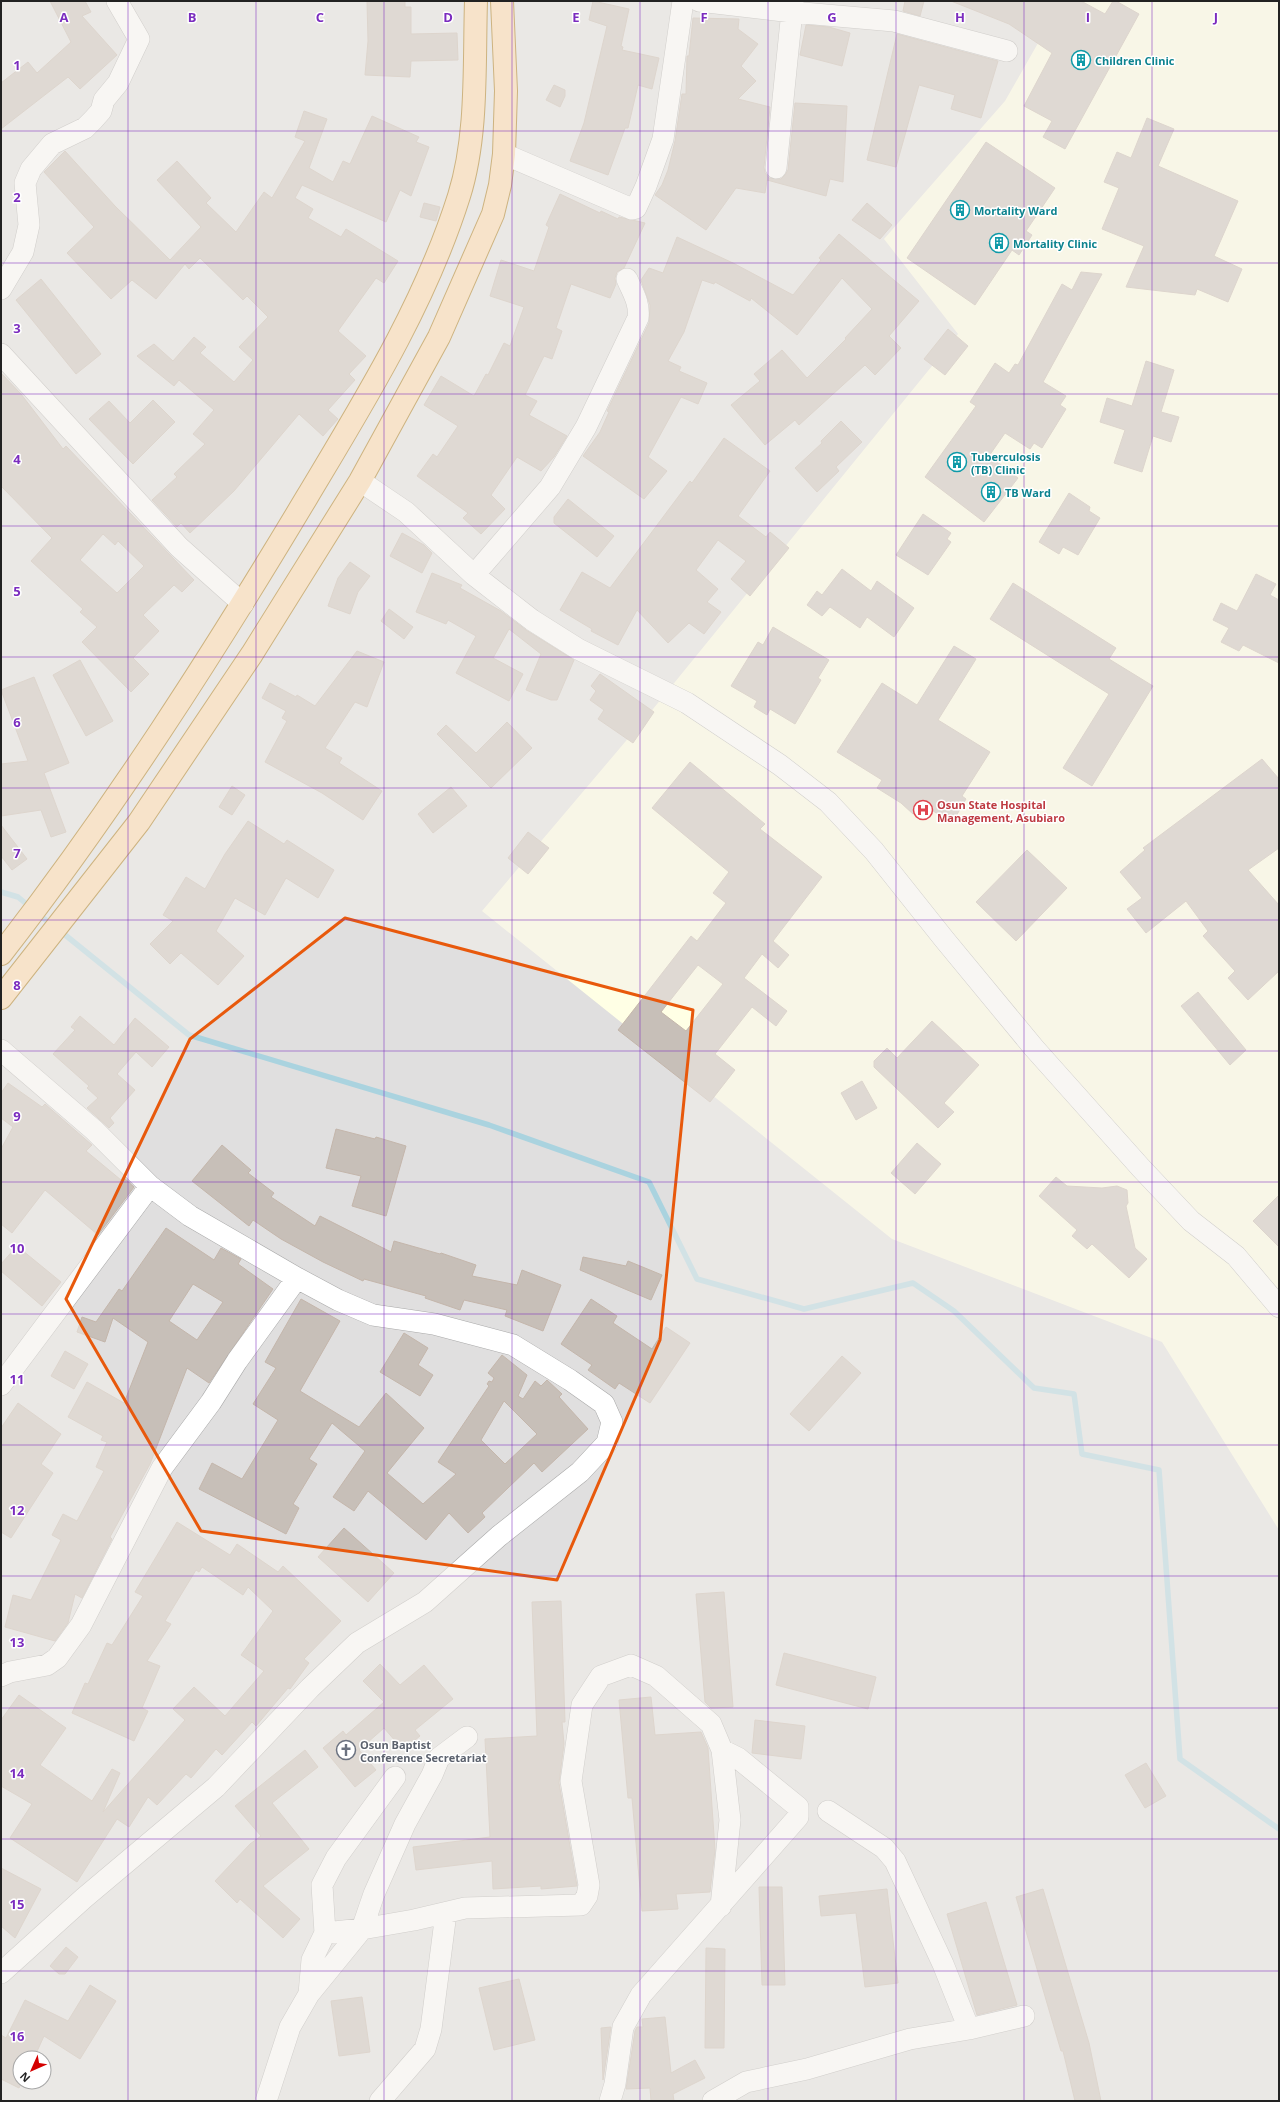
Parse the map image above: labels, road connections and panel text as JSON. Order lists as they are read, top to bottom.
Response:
{
  "places": {
    "building": [
      "Children Clinic",
      "Mortality Ward",
      "Mortality Clinic",
      "Tuberculosis (TB) Clinic",
      "TB Ward"
    ],
    "hospital": ["Osun State Hospital Management, Asubiaro"],
    "church": ["Osun Baptist Conference Secretariat"]
  },
  "north": "bottom left",
  "grid": {
    "columns": [
      "A",
      "B",
      "C",
      "D",
      "E",
      "F",
      "G",
      "H",
      "I",
      "J"
    ],
    "rows": [
      "1",
      "2",
      "3",
      "4",
      "5",
      "6",
      "7",
      "8",
      "9",
      "10",
      "11",
      "12",
      "13",
      "14",
      "15",
      "16"
    ]
  }
}
